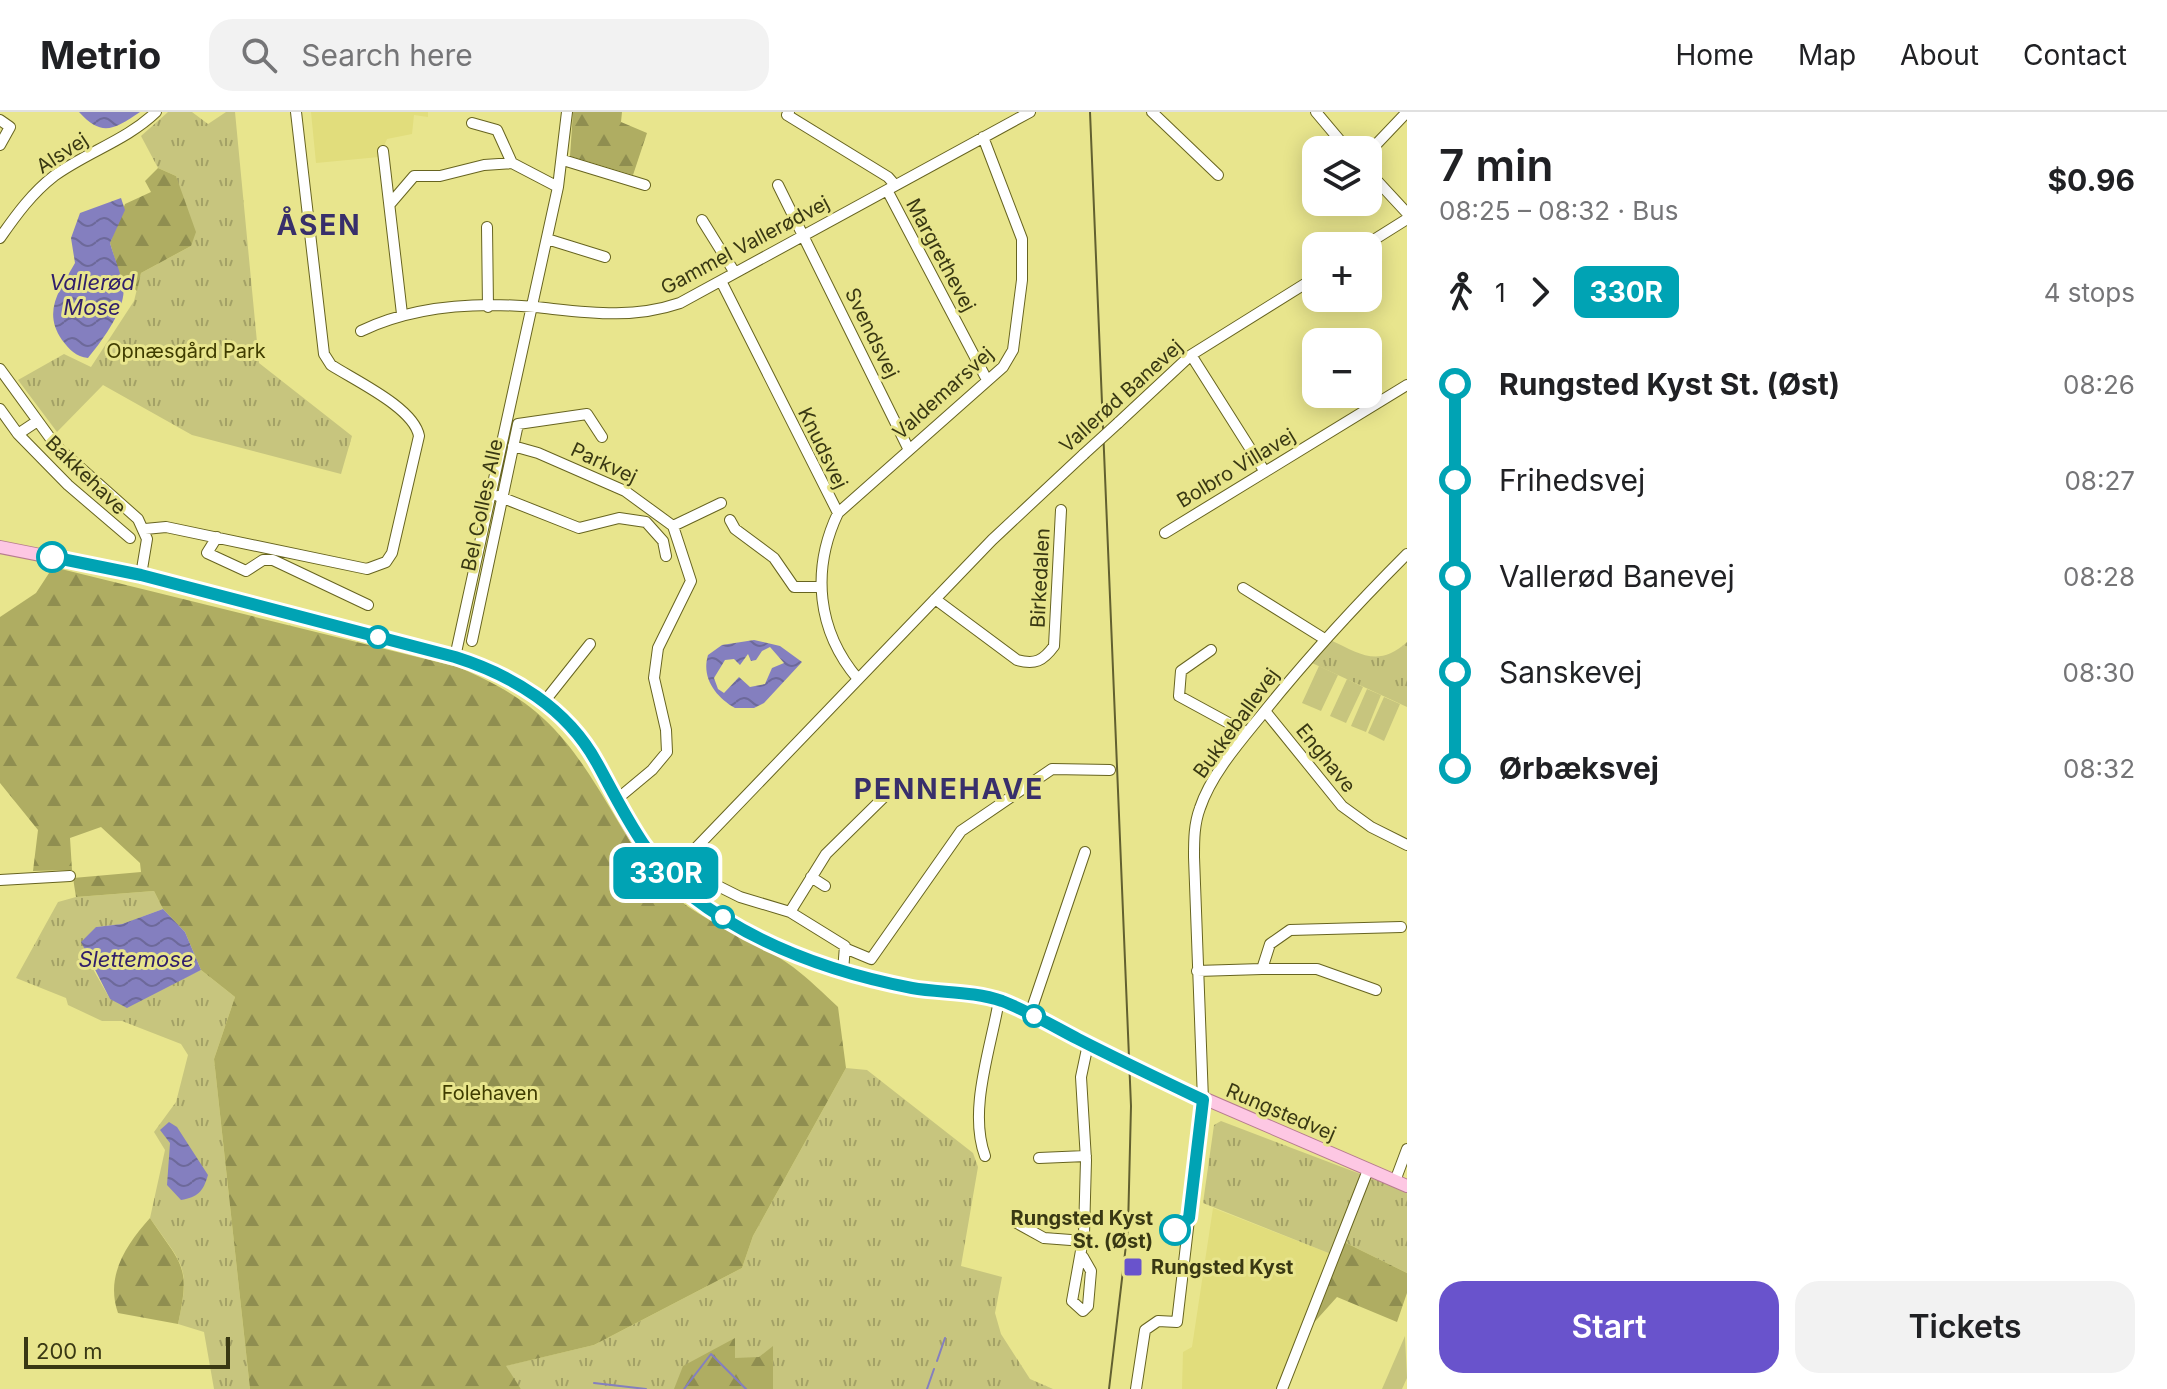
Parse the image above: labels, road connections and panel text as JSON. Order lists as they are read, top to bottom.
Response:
{
  "streets": {
    "main road": ["Rungstedvej"],
    "street": [
      "Alsvej",
      "Gammel Vallerødvej",
      "Margrethevej",
      "Svendsvej",
      "Valdemarsvej",
      "Vallerød Banevej",
      "Knudsvej",
      "Parkvej",
      "Bolbro Villavej",
      "Bakkehave",
      "Bel Colles Alle",
      "Birkedalen",
      "Bukkeballevej",
      "Enghave"
    ]
  },
  "crossings": [
    ["Gammel Vallerødvej", "Margrethevej"],
    ["Gammel Vallerødvej", "Svendsvej"],
    ["Gammel Vallerødvej", "Valdemarsvej"],
    ["Gammel Vallerødvej", "Knudsvej"],
    ["Margrethevej", "Valdemarsvej"],
    ["Svendsvej", "Valdemarsvej"],
    ["Valdemarsvej", "Knudsvej"],
    ["Vallerød Banevej", "Knudsvej"],
    ["Vallerød Banevej", "Birkedalen"],
    ["Vallerød Banevej", "Rungstedvej"],
    ["Parkvej", "Bel Colles Alle"],
    ["Bukkeballevej", "Enghave"],
    ["Bukkeballevej", "Rungstedvej"]
  ],
  "districts": ["ÅSEN", "PENNEHAVE"],
  "water": ["Vallerød Mose", "Slettemose"],
  "parks": ["Opnæsgård Park", "Folehaven"],
  "places": {
    "other": ["Rungsted Kyst St. (Øst)"],
    "transit": ["Rungsted Kyst"]
  },
  "lines": ["bus line 330R"],
  "scale_bar": "200 m",
  "page": {
    "header": "Metrio",
    "search": "Search here",
    "nav": [
      "Home",
      "Map",
      "About",
      "Contact"
    ],
    "on_map": "330R",
    "heading": ["7 min", "08:25 – 08:32 · Bus", "$0.96"],
    "map_buttons": ["+", "−"],
    "legs": ["1", "330R", "4 stops"],
    "list": [
      {
        "name": "Rungsted Kyst St. (Øst)",
        "value": "08:26"
      },
      {
        "name": "Frihedsvej",
        "value": "08:27"
      },
      {
        "name": "Vallerød Banevej",
        "value": "08:28"
      },
      {
        "name": "Sanskevej",
        "value": "08:30"
      },
      {
        "name": "Ørbæksvej",
        "value": "08:32"
      }
    ],
    "buttons": ["Start", "Tickets"],
    "scale": "200 m"
  }
}
